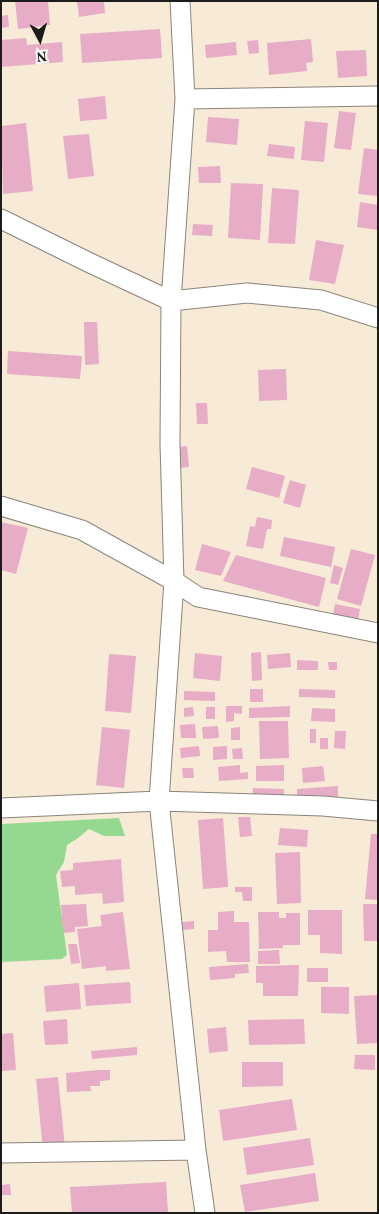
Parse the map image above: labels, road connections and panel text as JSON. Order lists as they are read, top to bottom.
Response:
{
  "north": "bottom"
}
